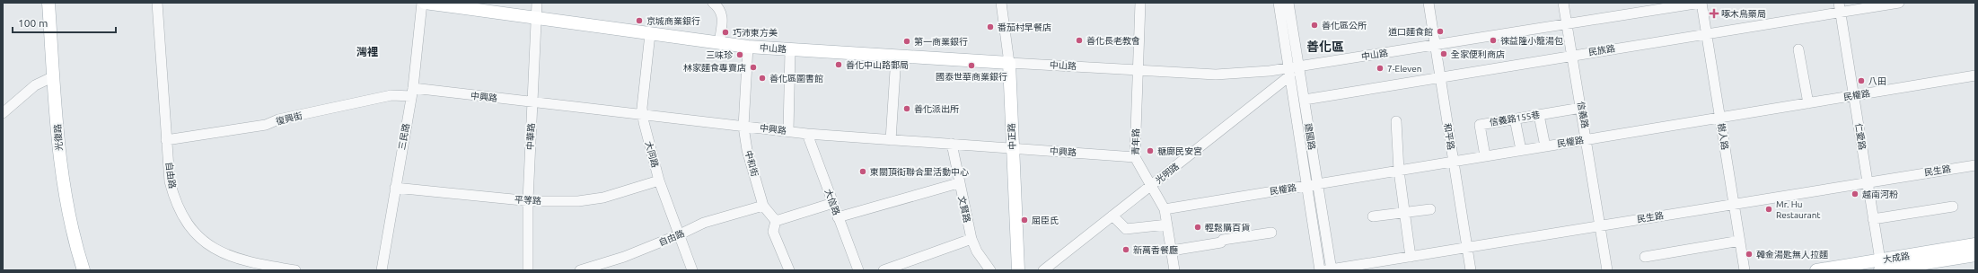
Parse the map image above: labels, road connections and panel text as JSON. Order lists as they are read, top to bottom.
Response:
{
  "streets": {
    "main road": [
      "中山路",
      "中正路",
      "光復路",
      "大成路"
    ],
    "street": [
      "民族路",
      "民權路",
      "中興路",
      "信義路",
      "復興街",
      "信義路155巷",
      "三民路",
      "中華路",
      "建國路",
      "和平路",
      "樹人路",
      "仁愛路",
      "青年路",
      "大同路",
      "中和街",
      "民生路",
      "光明路",
      "自由路",
      "平等路",
      "大信路",
      "文賢路"
    ]
  },
  "crossings": [
    ["中山路", "信義路"],
    ["中山路", "三民路"],
    ["中山路", "中華路"],
    ["中山路", "中正路"],
    ["中山路", "建國路"],
    ["中山路", "和平路"],
    ["中山路", "樹人路"],
    ["中山路", "青年路"],
    ["中山路", "大同路"],
    ["中山路", "中和街"],
    ["中山路", "光明路"],
    ["民族路", "信義路"],
    ["民族路", "建國路"],
    ["民族路", "和平路"],
    ["民族路", "樹人路"],
    ["民族路", "仁愛路"],
    ["民權路", "信義路"],
    ["民權路", "信義路155巷"],
    ["民權路", "建國路"],
    ["民權路", "和平路"],
    ["民權路", "樹人路"],
    ["民權路", "仁愛路"],
    ["民權路", "青年路"],
    ["中興路", "復興街"],
    ["中興路", "三民路"],
    ["中興路", "中華路"],
    ["中興路", "中正路"],
    ["中興路", "青年路"],
    ["中興路", "大同路"],
    ["中興路", "中和街"],
    ["中興路", "大信路"],
    ["中興路", "文賢路"],
    ["信義路", "信義路155巷"],
    ["信義路", "民生路"],
    ["復興街", "三民路"],
    ["復興街", "自由路"],
    ["三民路", "平等路"],
    ["中華路", "平等路"],
    ["建國路", "民生路"],
    ["建國路", "光明路"],
    ["和平路", "民生路"],
    ["樹人路", "民生路"],
    ["仁愛路", "民生路"],
    ["仁愛路", "大成路"],
    ["青年路", "光明路"],
    ["大同路", "自由路"],
    ["大同路", "平等路"],
    ["中和街", "自由路"]
  ],
  "districts": ["善化區", "灣裡"],
  "places": {
    "health": ["啄木鳥藥局"],
    "other": [
      "京城商業銀行",
      "善化區公所",
      "番茄村早餐店",
      "道口麵食館",
      "巧沛東方美",
      "善化長老教會",
      "徠益隆小籠湯包",
      "第一商業銀行",
      "全家便利商店",
      "三味珍",
      "善化中山路郵局",
      "國泰世華商業銀行",
      "林家麵食專賣店",
      "7-Eleven",
      "善化區圖書館",
      "八田",
      "善化派出所",
      "糖廍民安宮",
      "東關頂街聯合里活動中心",
      "越南河粉",
      "Mr. Hu Restaurant",
      "屈臣氏",
      "輕鬆購百貨",
      "新萬香餐廳",
      "韓金湯匙無人拉麵"
    ]
  },
  "scale_bar": "100 m"
}
